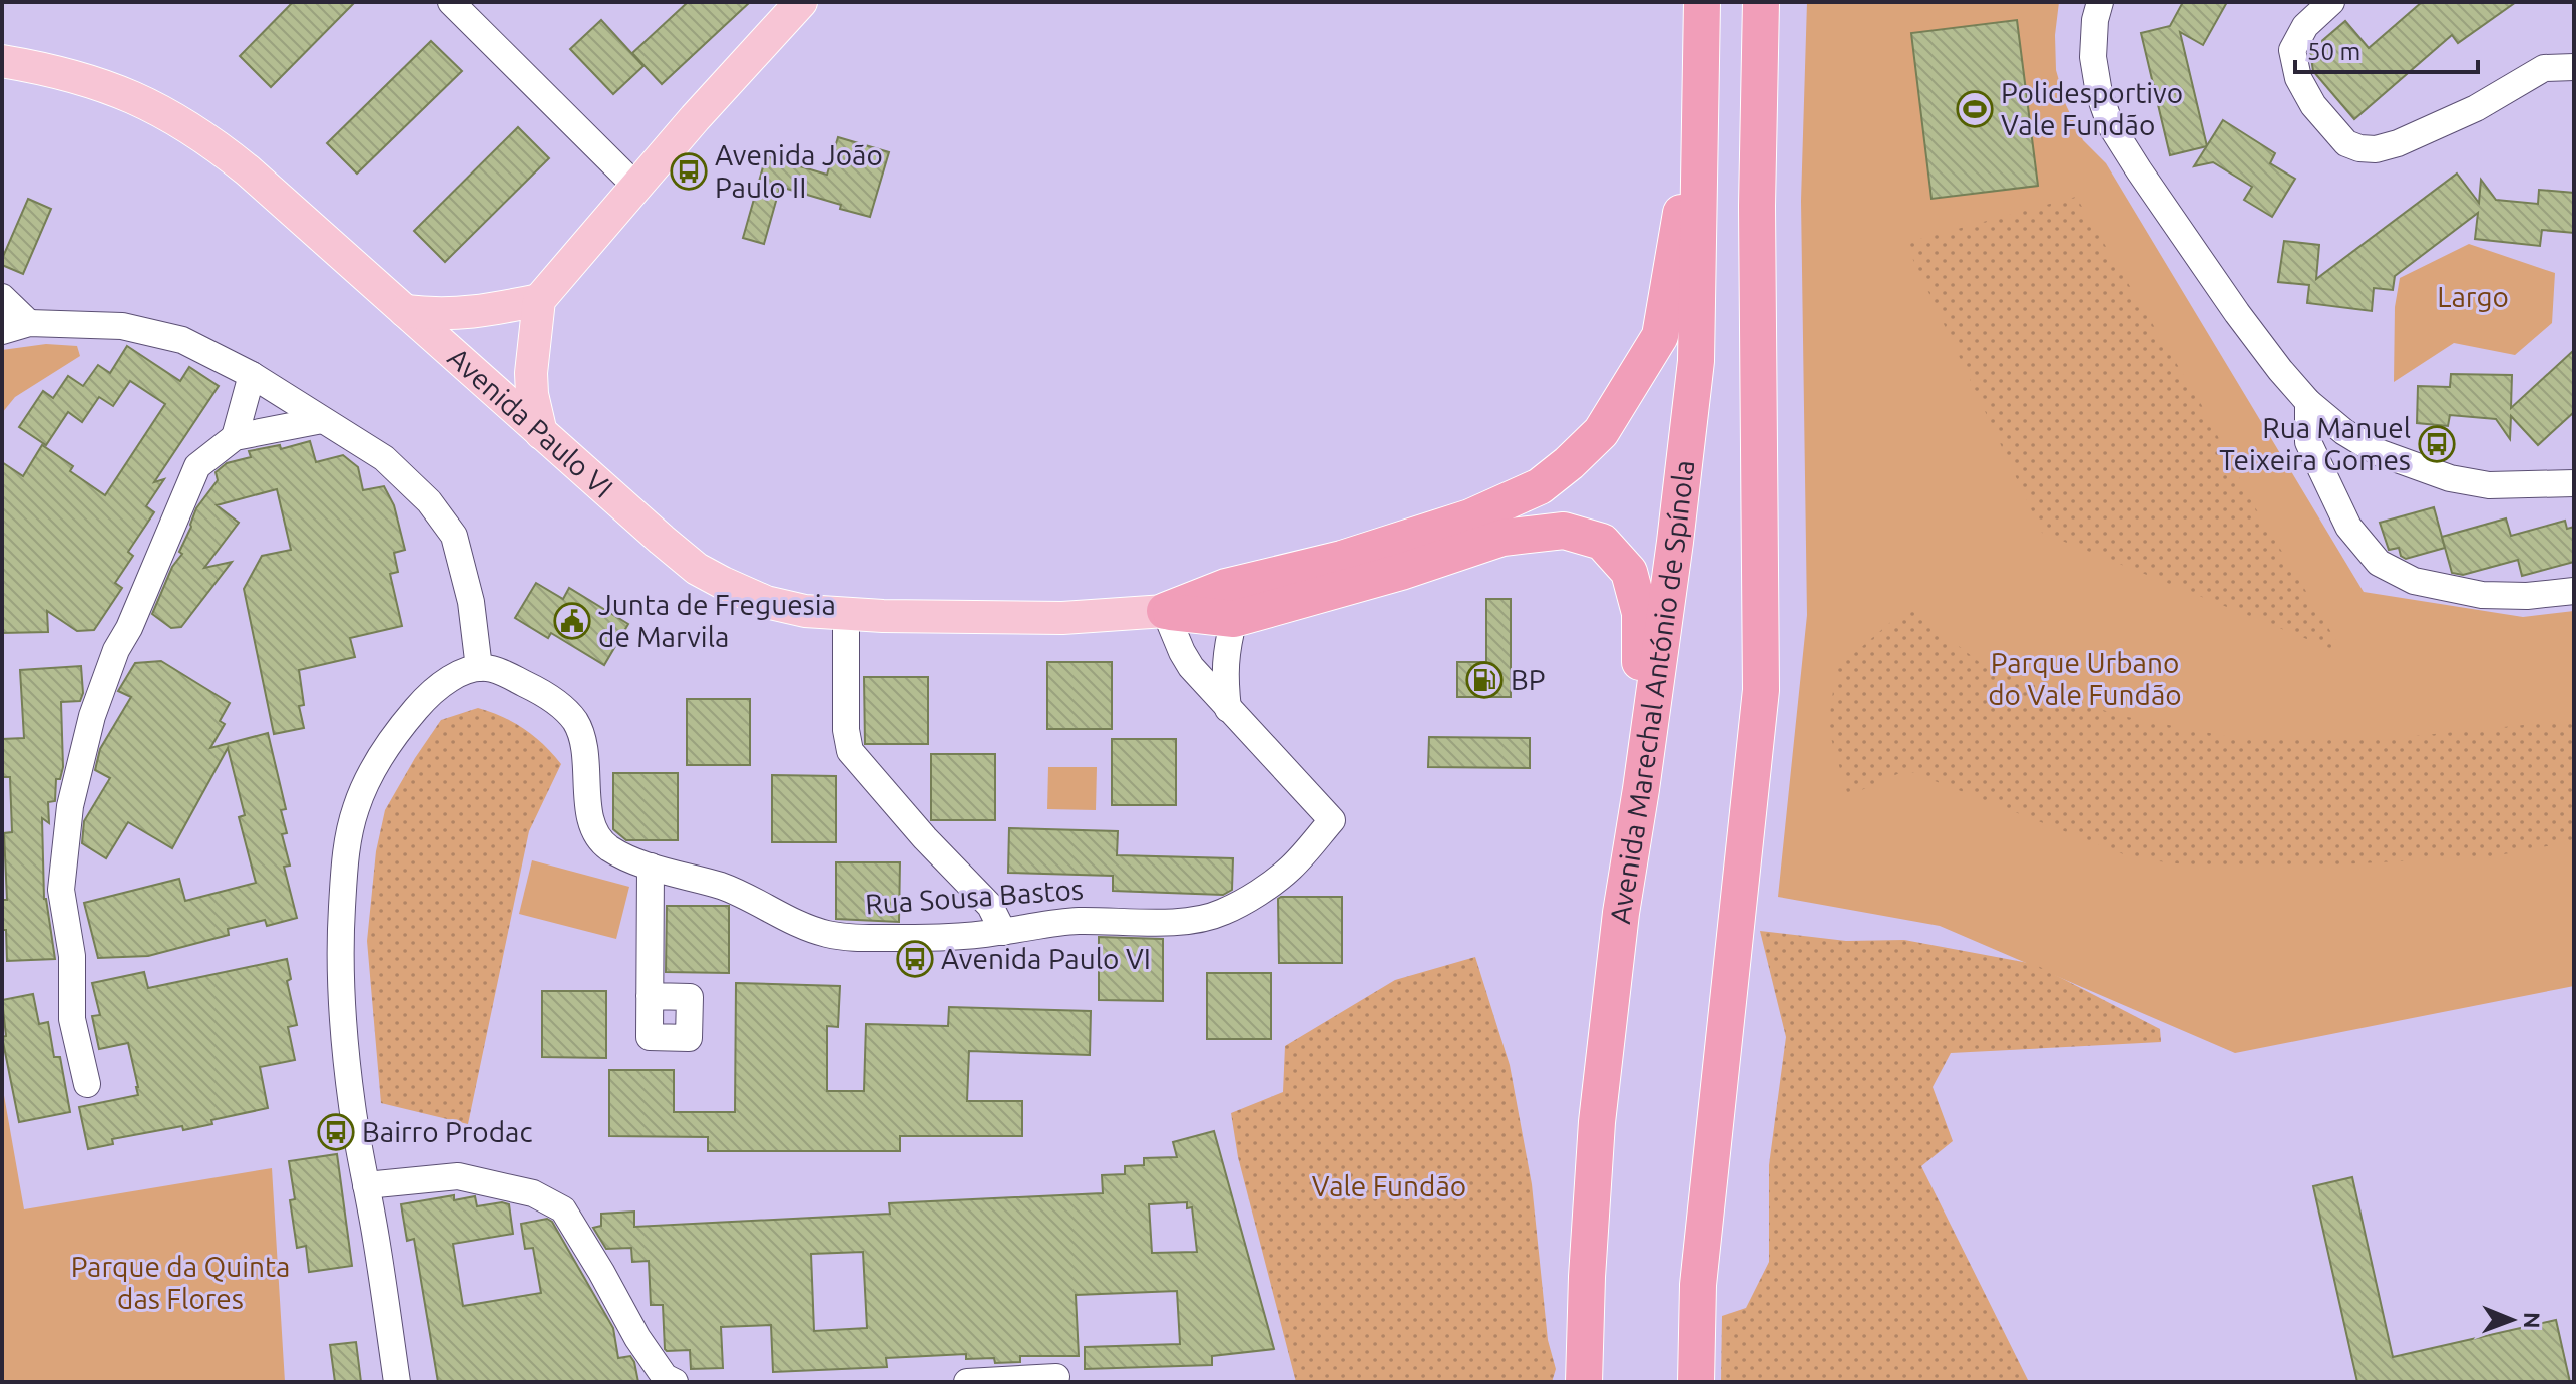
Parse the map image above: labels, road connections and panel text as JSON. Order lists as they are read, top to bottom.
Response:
{
  "streets": {
    "highway": ["Avenida Marechal António de Spínola"],
    "main road": ["Avenida Paulo VI"],
    "street": ["Rua Sousa Bastos"]
  },
  "parks": [
    "Largo",
    "Parque Urbano do Vale Fundão",
    "Vale Fundão",
    "Parque da Quinta das Flores"
  ],
  "places": {
    "sports": ["Polidesportivo Vale Fundão"],
    "bus stop": [
      "Avenida João Paulo II",
      "Rua Manuel Teixeira Gomes",
      "Avenida Paulo VI",
      "Bairro Prodac"
    ],
    "public building": ["Junta de Freguesia de Marvila"],
    "fuel station": ["BP"]
  },
  "scale_bar": "50 m",
  "north": "right"
}
